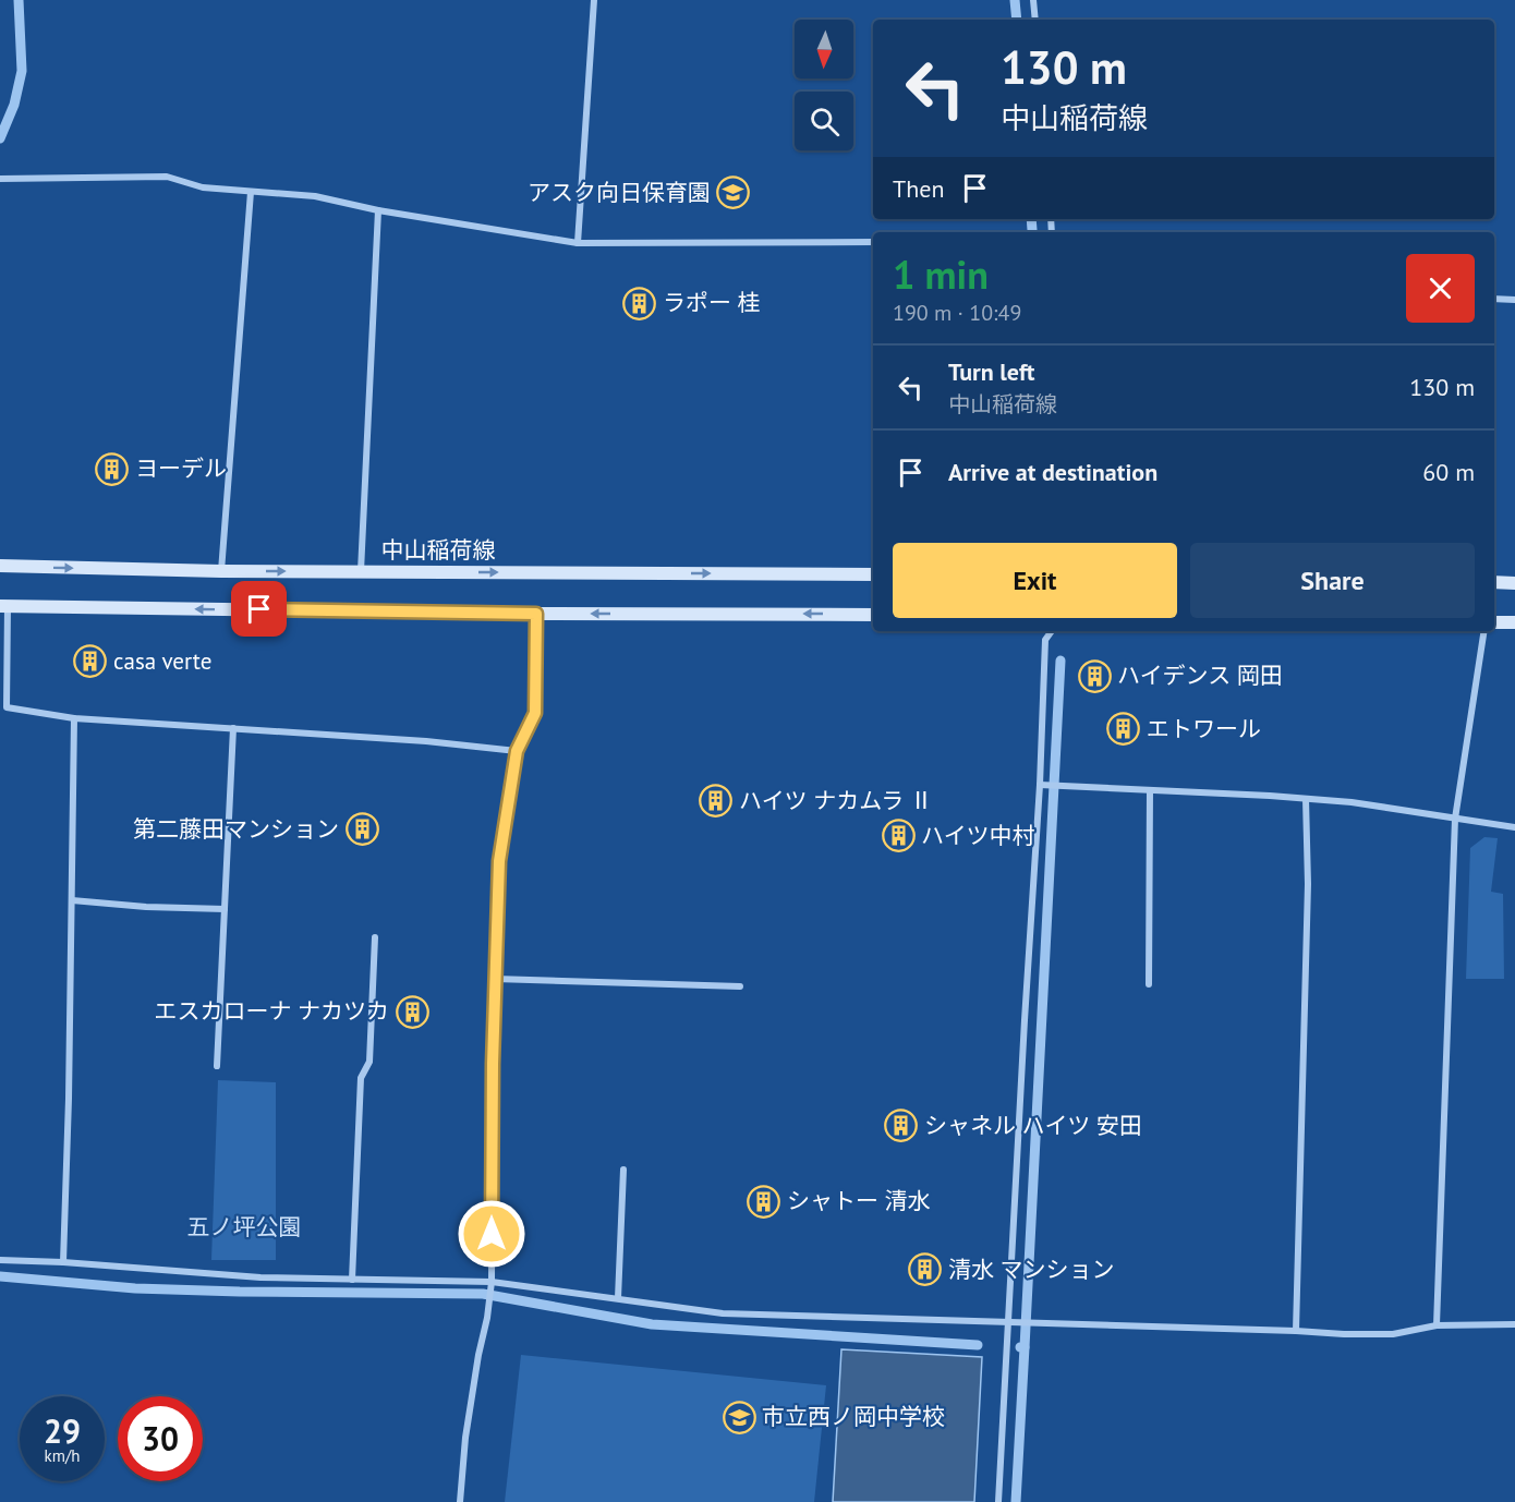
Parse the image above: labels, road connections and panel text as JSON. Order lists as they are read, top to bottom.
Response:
{
  "streets": {
    "main road": ["中山稲荷線"]
  },
  "parks": ["五ノ坪公園"],
  "places": {
    "school or university": ["アスク向日保育園", "市立西ノ岡中学校"],
    "building": [
      "ラポー 桂",
      "ヨーデル",
      "casa verte",
      "ハイデンス 岡田",
      "エトワール",
      "ハイツ ナカムラ Ⅱ",
      "第二藤田マンション",
      "ハイツ中村",
      "エスカローナ ナカツカ",
      "シャネル ハイツ 安田",
      "シャトー 清水",
      "清水 マンション"
    ]
  },
  "north": "bottom",
  "page": {
    "turn": ["130 m", "中山稲荷線"],
    "then": "Then",
    "heading": ["1 min", "190 m · 10:49"],
    "list": [
      {
        "name": "Turn left",
        "note": "中山稲荷線",
        "value": "130 m"
      },
      {
        "name": "Arrive at destination",
        "value": "60 m"
      }
    ],
    "buttons": ["Exit", "Share"],
    "speed": "29 km/h",
    "limit": "30"
  }
}
